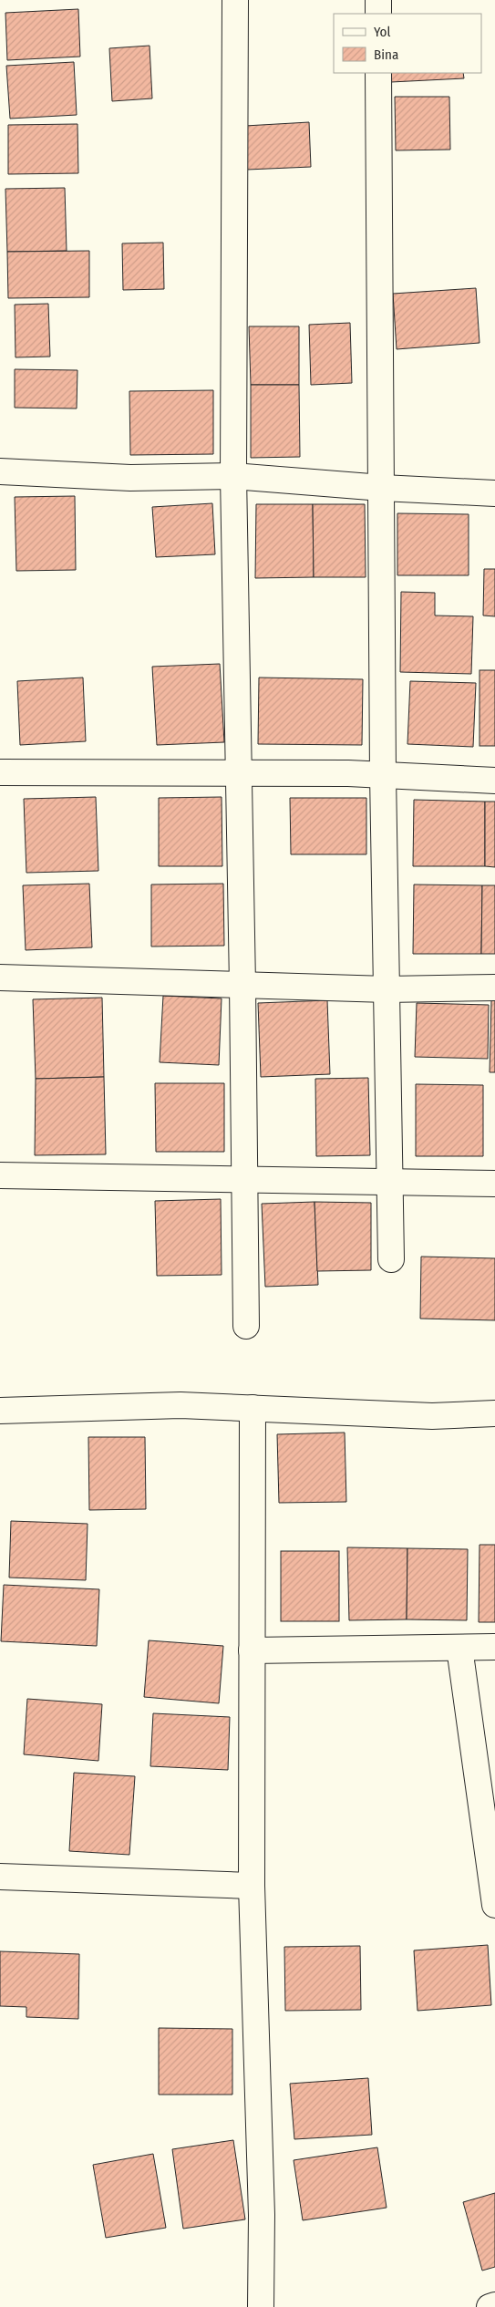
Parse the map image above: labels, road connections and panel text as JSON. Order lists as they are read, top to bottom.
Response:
{
  "legend": ["Yol", "Bina"]
}
